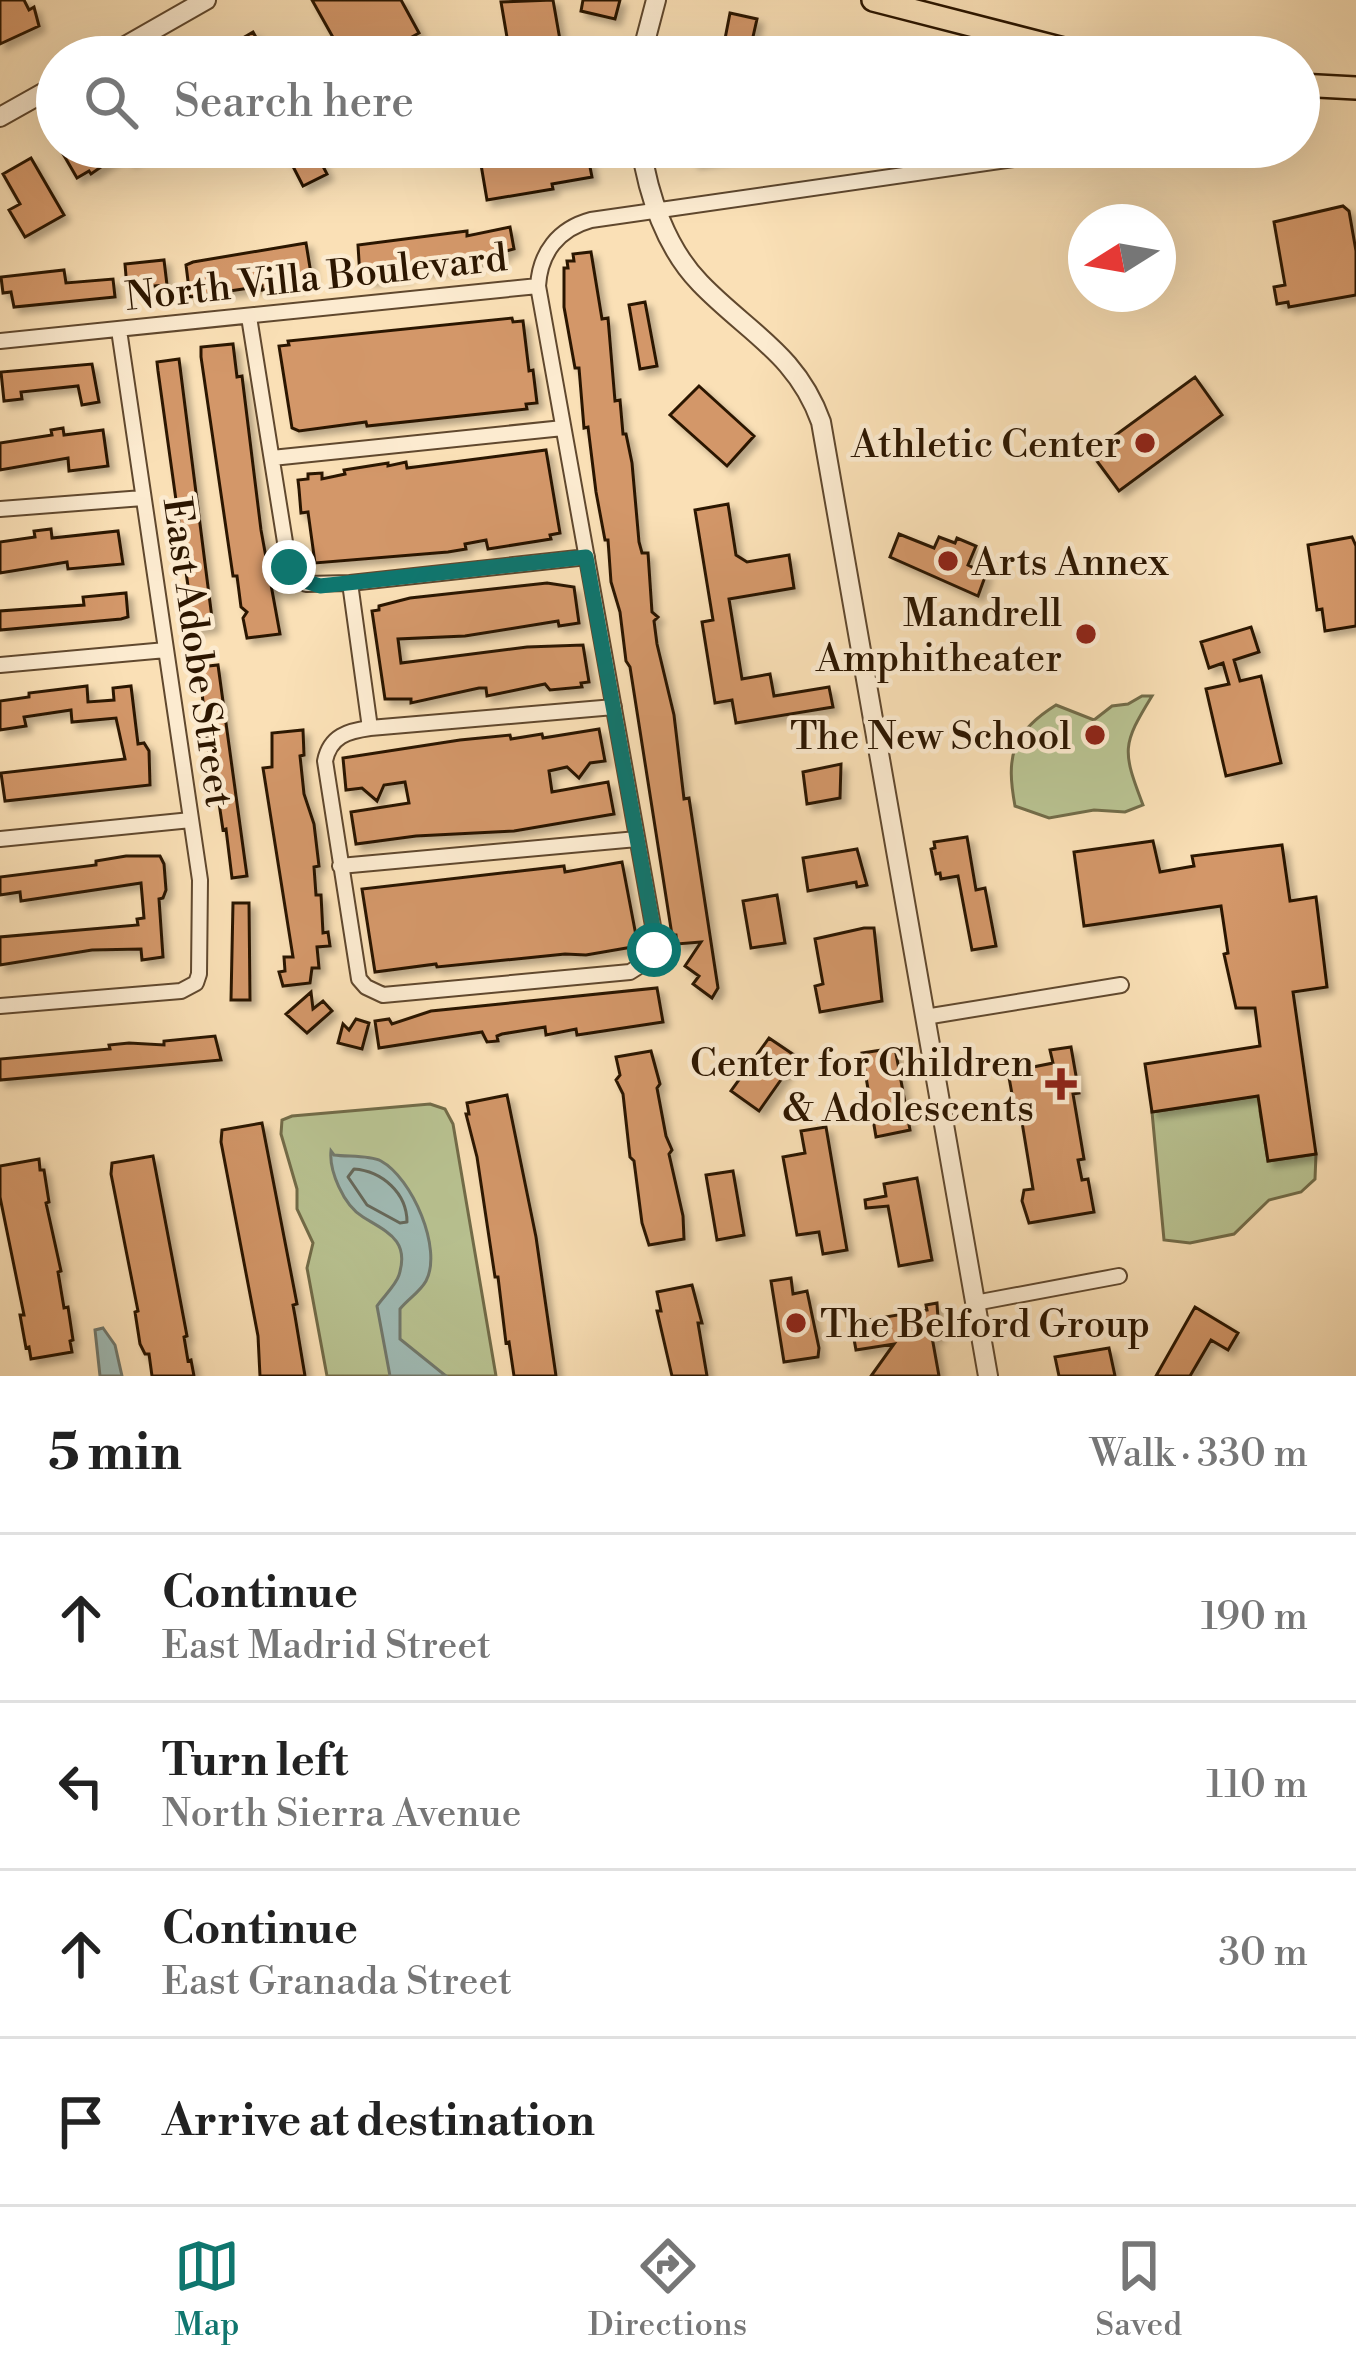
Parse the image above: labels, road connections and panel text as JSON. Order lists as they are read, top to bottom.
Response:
{
  "streets": {
    "street": ["North Villa Boulevard", "East Adobe Street"]
  },
  "crossings": [
    ["North Villa Boulevard", "East Adobe Street"]
  ],
  "places": {
    "other": [
      "Athletic Center",
      "Arts Annex",
      "Mandrell Amphitheater",
      "The New School",
      "The Belford Group"
    ],
    "health": ["Center for Children & Adolescents"]
  },
  "north": "left",
  "page": {
    "search": "Search here",
    "heading": ["5 min", "Walk · 330 m"],
    "list": [
      ["Continue", "East Madrid Street", "190 m"],
      ["Turn left", "North Sierra Avenue", "110 m"],
      ["Continue", "East Granada Street", "30 m"],
      "Arrive at destination"
    ],
    "nav": ["Map", "Directions", "Saved"]
  }
}
